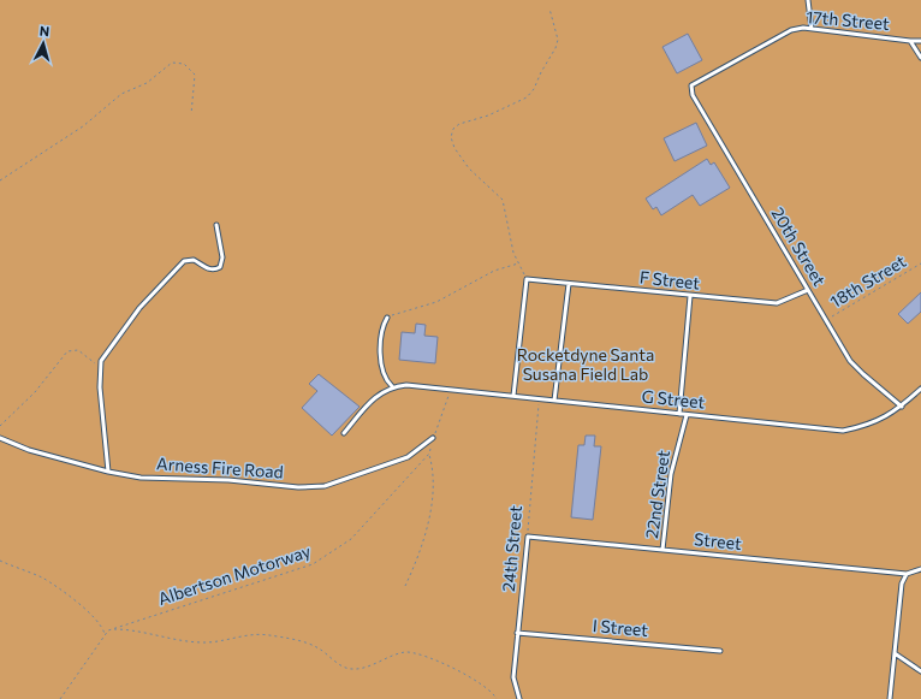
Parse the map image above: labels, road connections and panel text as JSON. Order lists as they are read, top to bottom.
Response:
{
  "streets": {
    "lane": [
      "17th Street",
      "20th Street",
      "F Street",
      "G Street",
      "Arness Fire Road",
      "22nd Street",
      "Street",
      "24th Street",
      "I Street"
    ],
    "path": ["18th Street", "Albertson Motorway"]
  },
  "crossings": [
    ["17th Street", "20th Street"],
    ["20th Street", "F Street"],
    ["20th Street", "18th Street"],
    ["20th Street", "G Street"],
    ["G Street", "22nd Street"],
    ["G Street", "24th Street"],
    ["G Street", "Albertson Motorway"],
    ["Arness Fire Road", "Albertson Motorway"],
    ["22nd Street", "Street"],
    ["Street", "24th Street"],
    ["24th Street", "I Street"]
  ],
  "parks": ["Rocketdyne Santa Susana Field Lab"],
  "north": "top"
}
